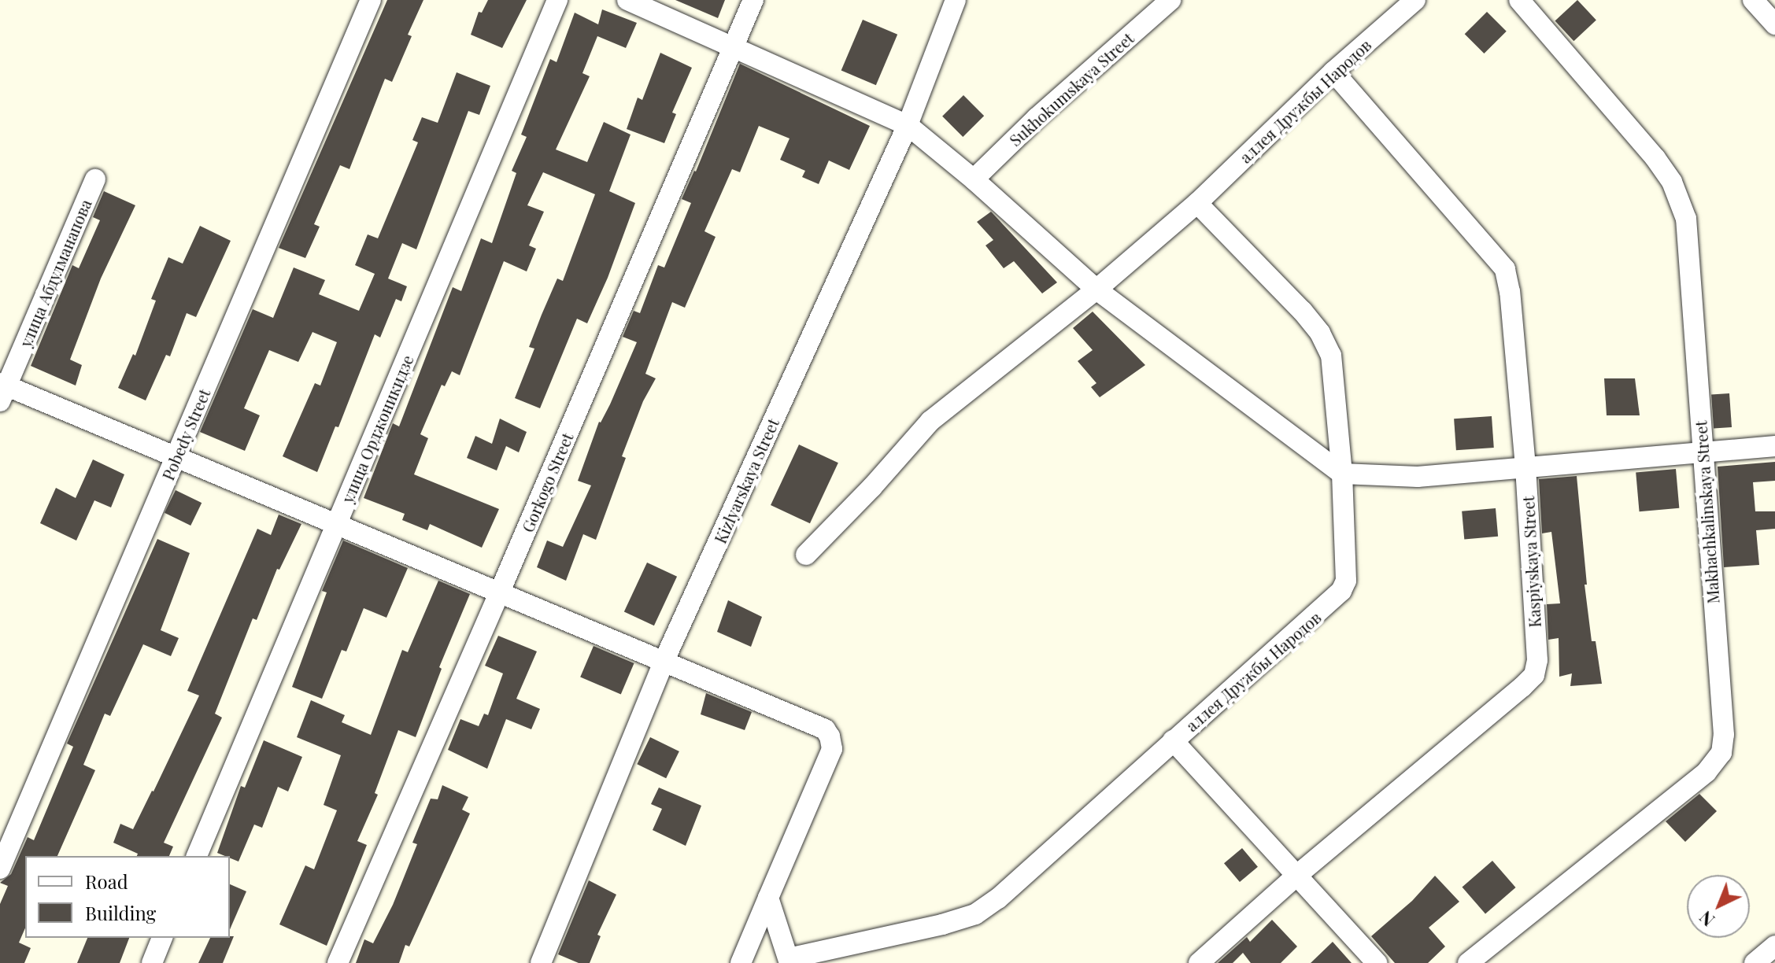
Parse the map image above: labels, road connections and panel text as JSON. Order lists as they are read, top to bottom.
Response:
{
  "streets": {
    "street": [
      "Sukhokumskaya Street",
      "аллея Дружбы Народов",
      "улица Абдулманапова",
      "улица Орджоникидзе",
      "Pobedy Street",
      "Kizlyarskaya Street",
      "Gorkogo Street",
      "Makhachkalinskaya Street",
      "Kaspiyskaya Street"
    ]
  },
  "crossings": [
    ["аллея Дружбы Народов", "Kaspiyskaya Street"]
  ],
  "legend": ["Road", "Building"],
  "north": "bottom left"
}
